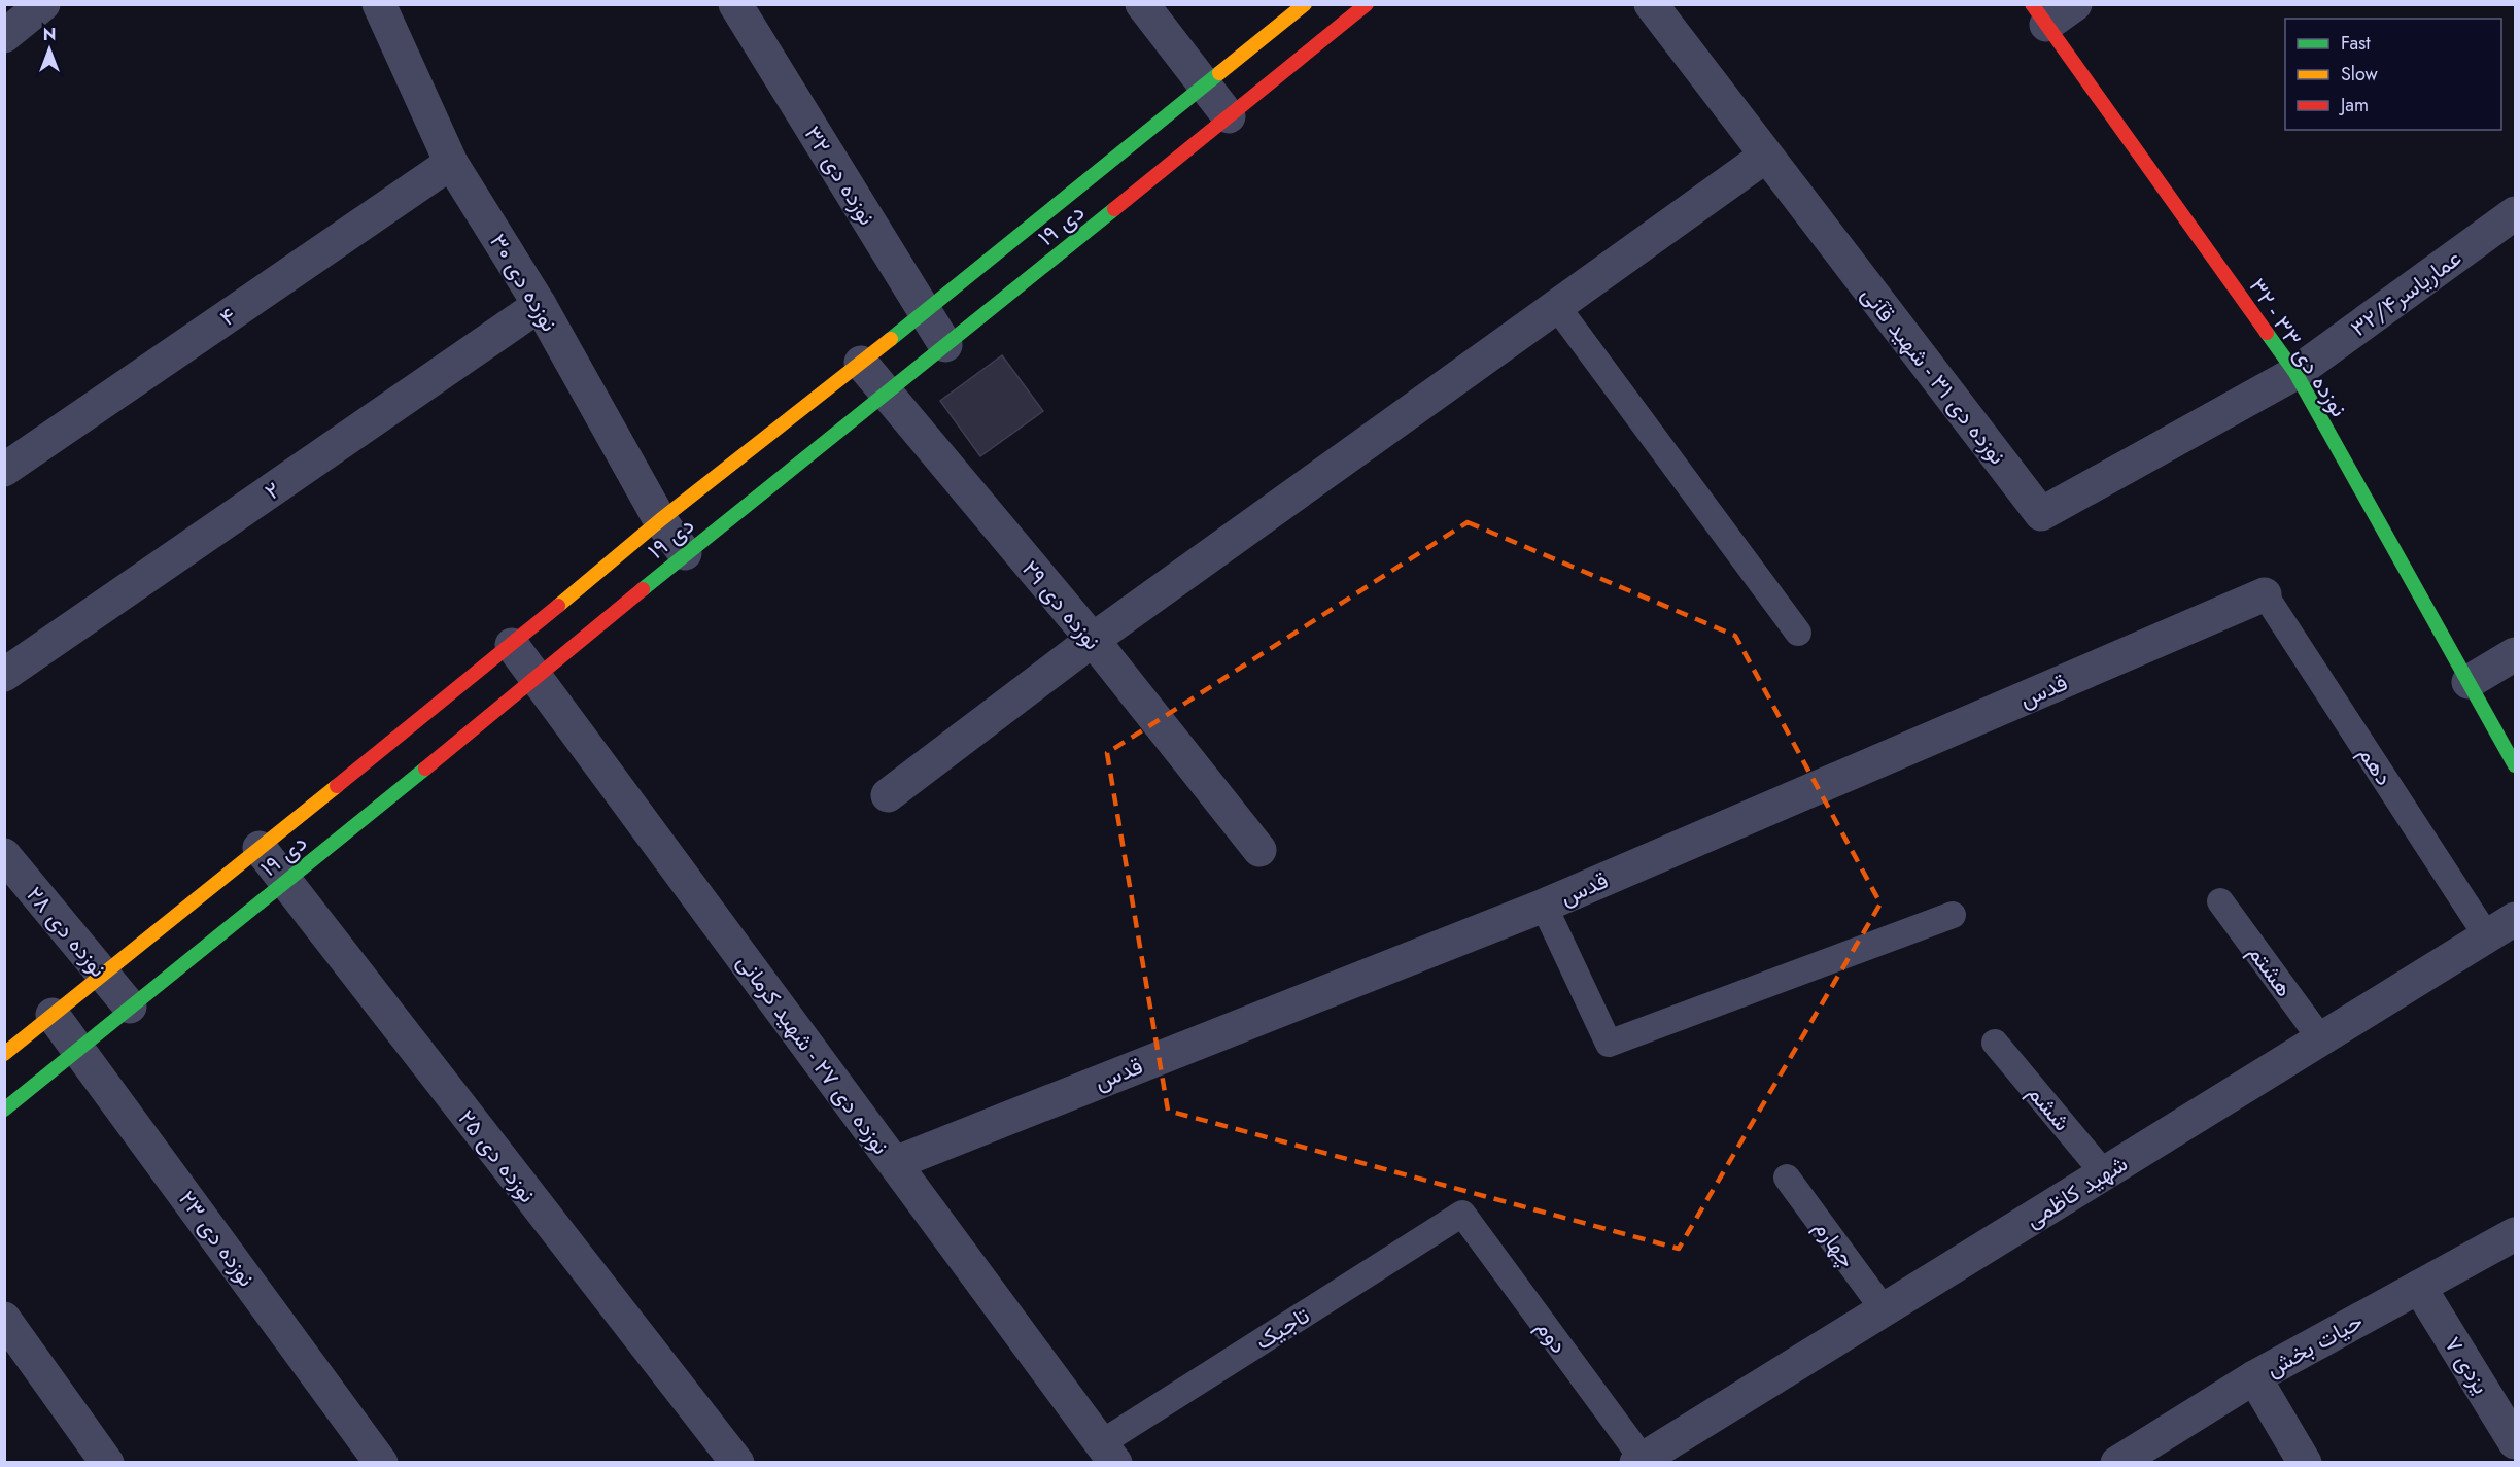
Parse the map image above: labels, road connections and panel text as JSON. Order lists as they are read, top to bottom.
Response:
{
  "streets": {
    "main road": ["۱۹ دی", "۳۲ - نوزده دی ۳۳"],
    "street": [
      "نوزده دی ۳۲",
      "نوزده دی ۳۰",
      "عماریاسر۳۲/۴",
      "۴",
      "نوزده دی ۳۱ - شهید قآنی",
      "۲",
      "نوزده دی ۲۹",
      "قدس",
      "نوزده دی ۲۸",
      "نوزده دی ۲۷ - شهید کرمانی",
      "نوزده دی ۲۵",
      "شهید کاظمی",
      "نوزده دی ۲۳",
      "حیات بخش",
      "یزدی ۷"
    ],
    "lane": [
      "دهم",
      "هشتم",
      "ششم",
      "چهارم",
      "تاجیک",
      "دوم"
    ]
  },
  "crossings": [
    ["نوزده دی ۳۲", "۱۹ دی"],
    ["۱۹ دی", "نوزده دی ۳۰"],
    ["۱۹ دی", "نوزده دی ۲۹"],
    ["۱۹ دی", "نوزده دی ۲۸"],
    ["۱۹ دی", "نوزده دی ۲۷ - شهید کرمانی"],
    ["۱۹ دی", "نوزده دی ۲۵"],
    ["۱۹ دی", "نوزده دی ۲۳"],
    ["نوزده دی ۳۰", "۴"],
    ["نوزده دی ۳۰", "۲"],
    ["عماریاسر۳۲/۴", "۳۲ - نوزده دی ۳۳"],
    ["عماریاسر۳۲/۴", "نوزده دی ۳۱ - شهید قآنی"],
    ["۳۲ - نوزده دی ۳۳", "نوزده دی ۳۱ - شهید قآنی"],
    ["قدس", "دهم"],
    ["قدس", "نوزده دی ۲۷ - شهید کرمانی"],
    ["دهم", "شهید کاظمی"],
    ["هشتم", "شهید کاظمی"],
    ["نوزده دی ۲۷ - شهید کرمانی", "تاجیک"],
    ["ششم", "شهید کاظمی"],
    ["شهید کاظمی", "چهارم"],
    ["شهید کاظمی", "دوم"],
    ["تاجیک", "دوم"],
    ["حیات بخش", "یزدی ۷"]
  ],
  "legend": ["Fast", "Slow", "Jam"],
  "north": "top"
}
